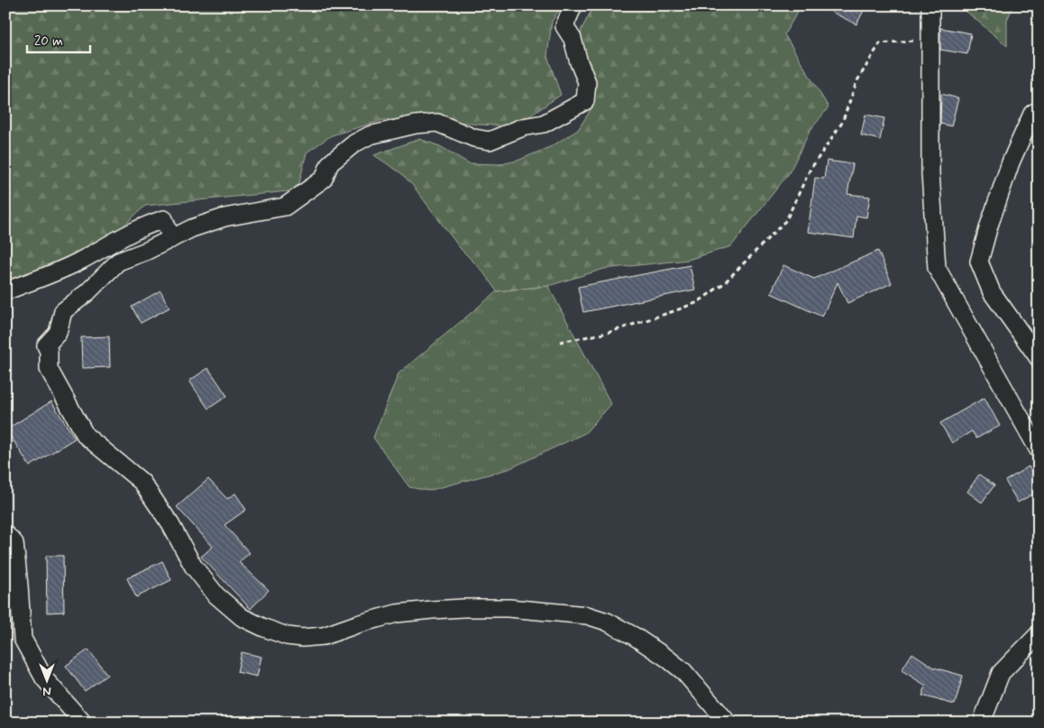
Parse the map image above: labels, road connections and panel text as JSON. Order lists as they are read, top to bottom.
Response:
{
  "scale_bar": "20 m",
  "north": "bottom"
}
